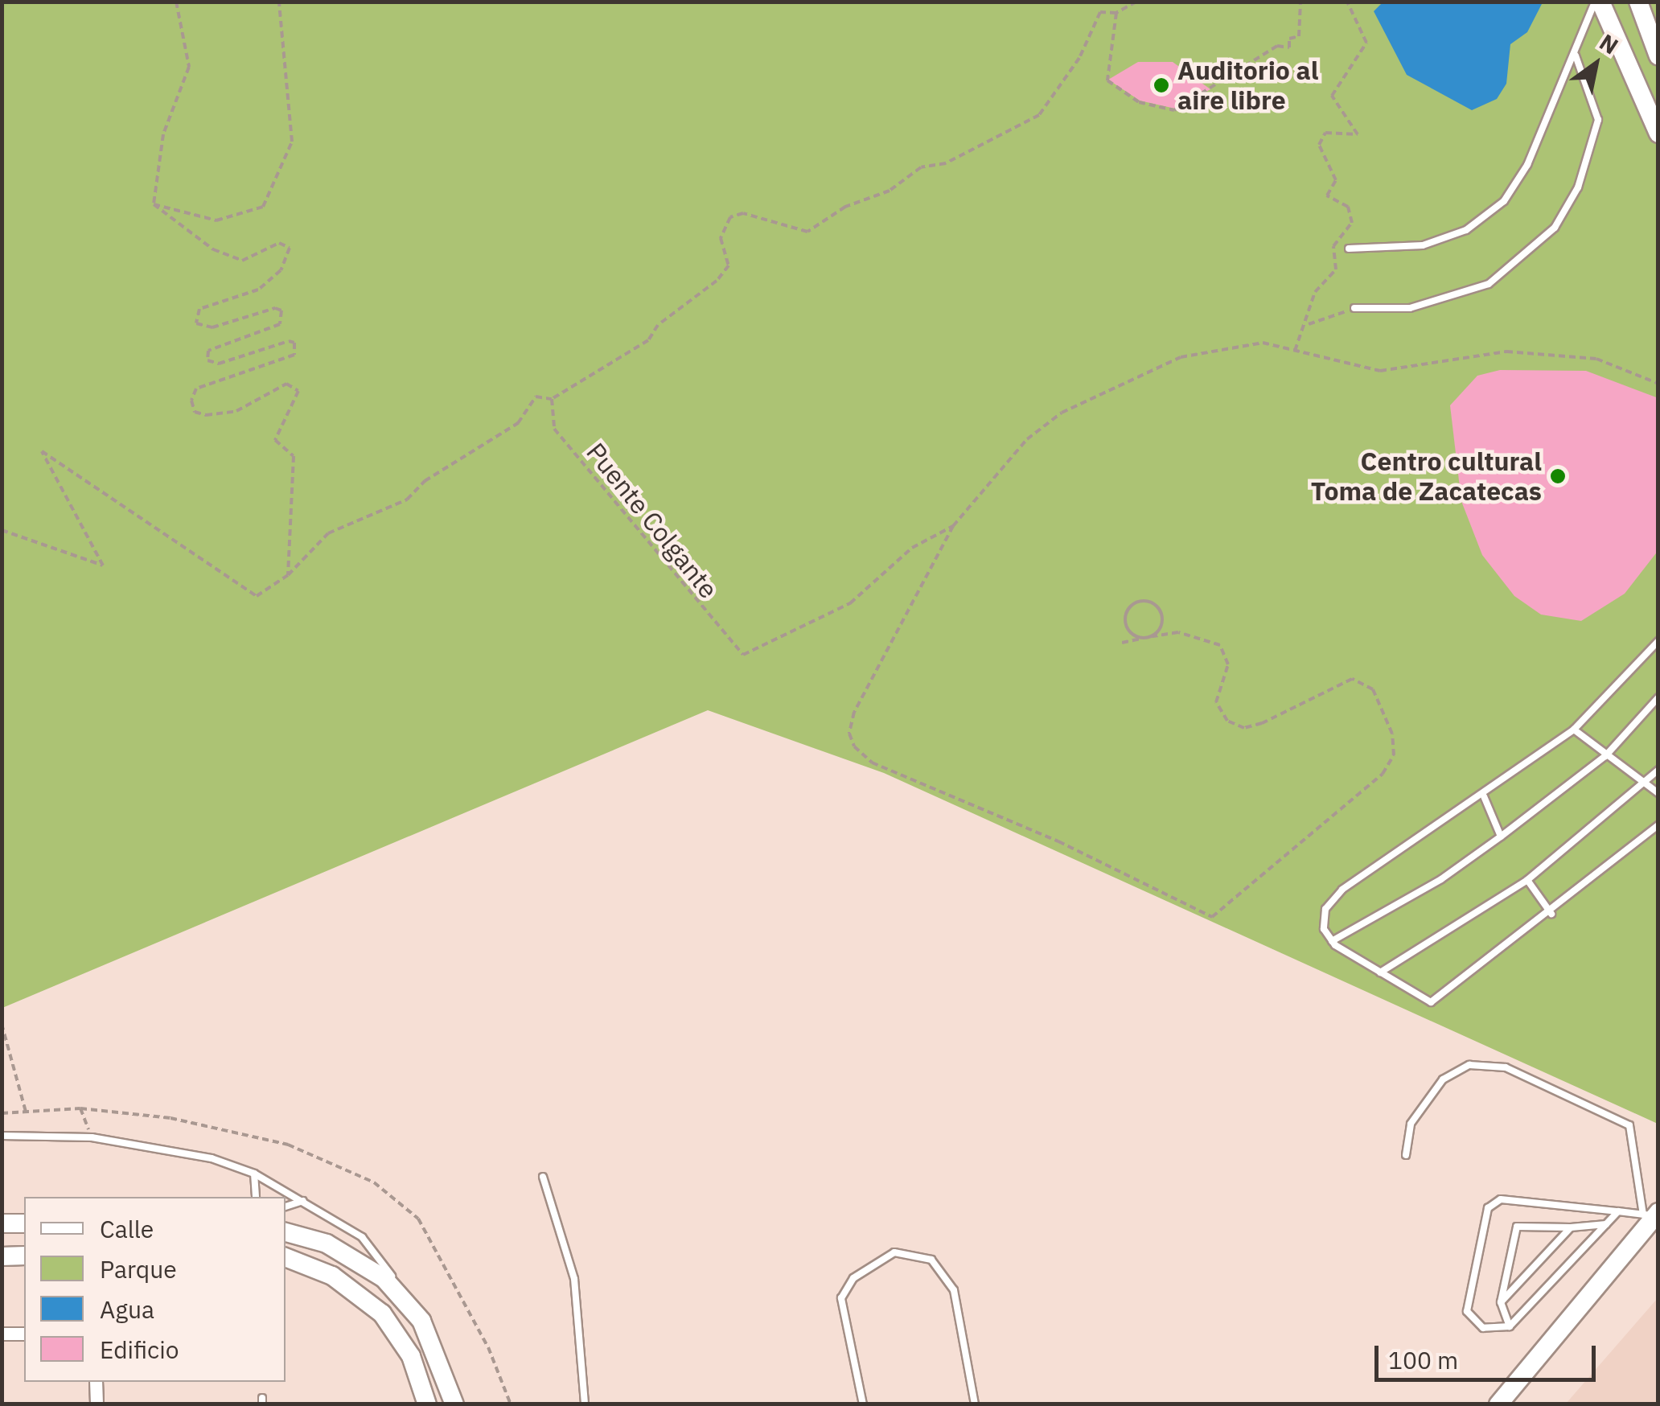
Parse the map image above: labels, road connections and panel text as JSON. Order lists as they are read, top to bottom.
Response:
{
  "streets": {
    "path": ["Puente Colgante"]
  },
  "places": ["Auditorio al aire libre", "Centro cultural Toma de Zacatecas"],
  "legend": [
    "Calle",
    "Parque",
    "Agua",
    "Edificio"
  ],
  "scale_bar": "100 m",
  "north": "top right"
}
